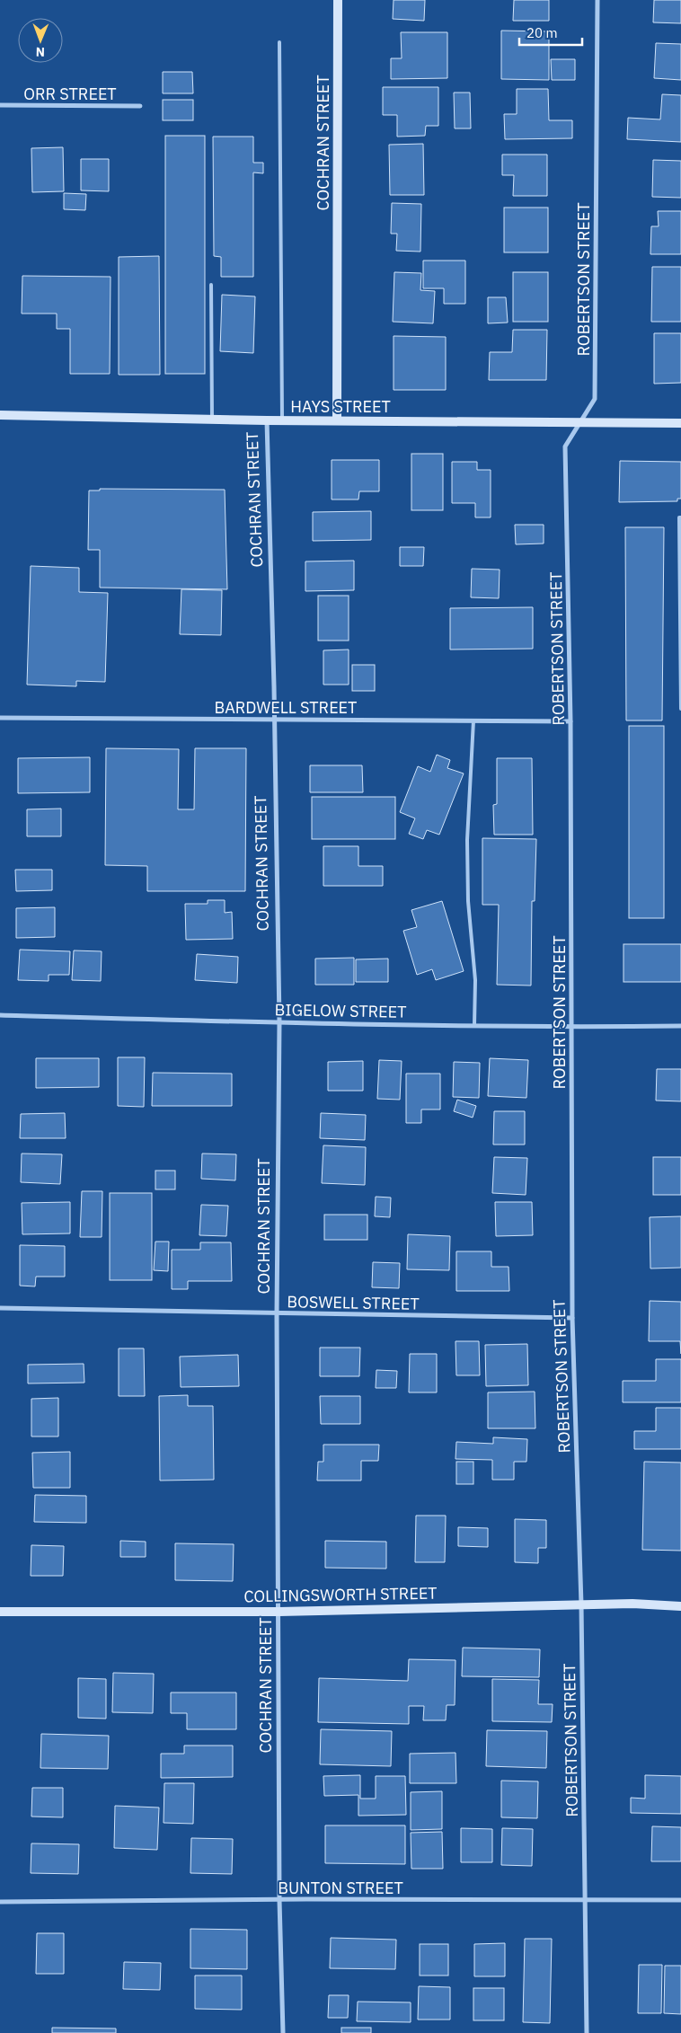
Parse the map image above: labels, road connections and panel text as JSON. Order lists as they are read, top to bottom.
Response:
{
  "streets": {
    "street": [
      "ORR STREET",
      "COCHRAN STREET",
      "ROBERTSON STREET",
      "HAYS STREET",
      "BARDWELL STREET",
      "BIGELOW STREET",
      "BOSWELL STREET",
      "COLLINGSWORTH STREET",
      "BUNTON STREET"
    ]
  },
  "crossings": [
    ["COCHRAN STREET", "HAYS STREET"],
    ["COCHRAN STREET", "BARDWELL STREET"],
    ["COCHRAN STREET", "BIGELOW STREET"],
    ["COCHRAN STREET", "BOSWELL STREET"],
    ["COCHRAN STREET", "COLLINGSWORTH STREET"],
    ["COCHRAN STREET", "BUNTON STREET"],
    ["ROBERTSON STREET", "HAYS STREET"],
    ["ROBERTSON STREET", "BARDWELL STREET"],
    ["ROBERTSON STREET", "BIGELOW STREET"],
    ["ROBERTSON STREET", "BOSWELL STREET"],
    ["ROBERTSON STREET", "COLLINGSWORTH STREET"],
    ["ROBERTSON STREET", "BUNTON STREET"]
  ],
  "scale_bar": "20 m",
  "north": "bottom"
}
